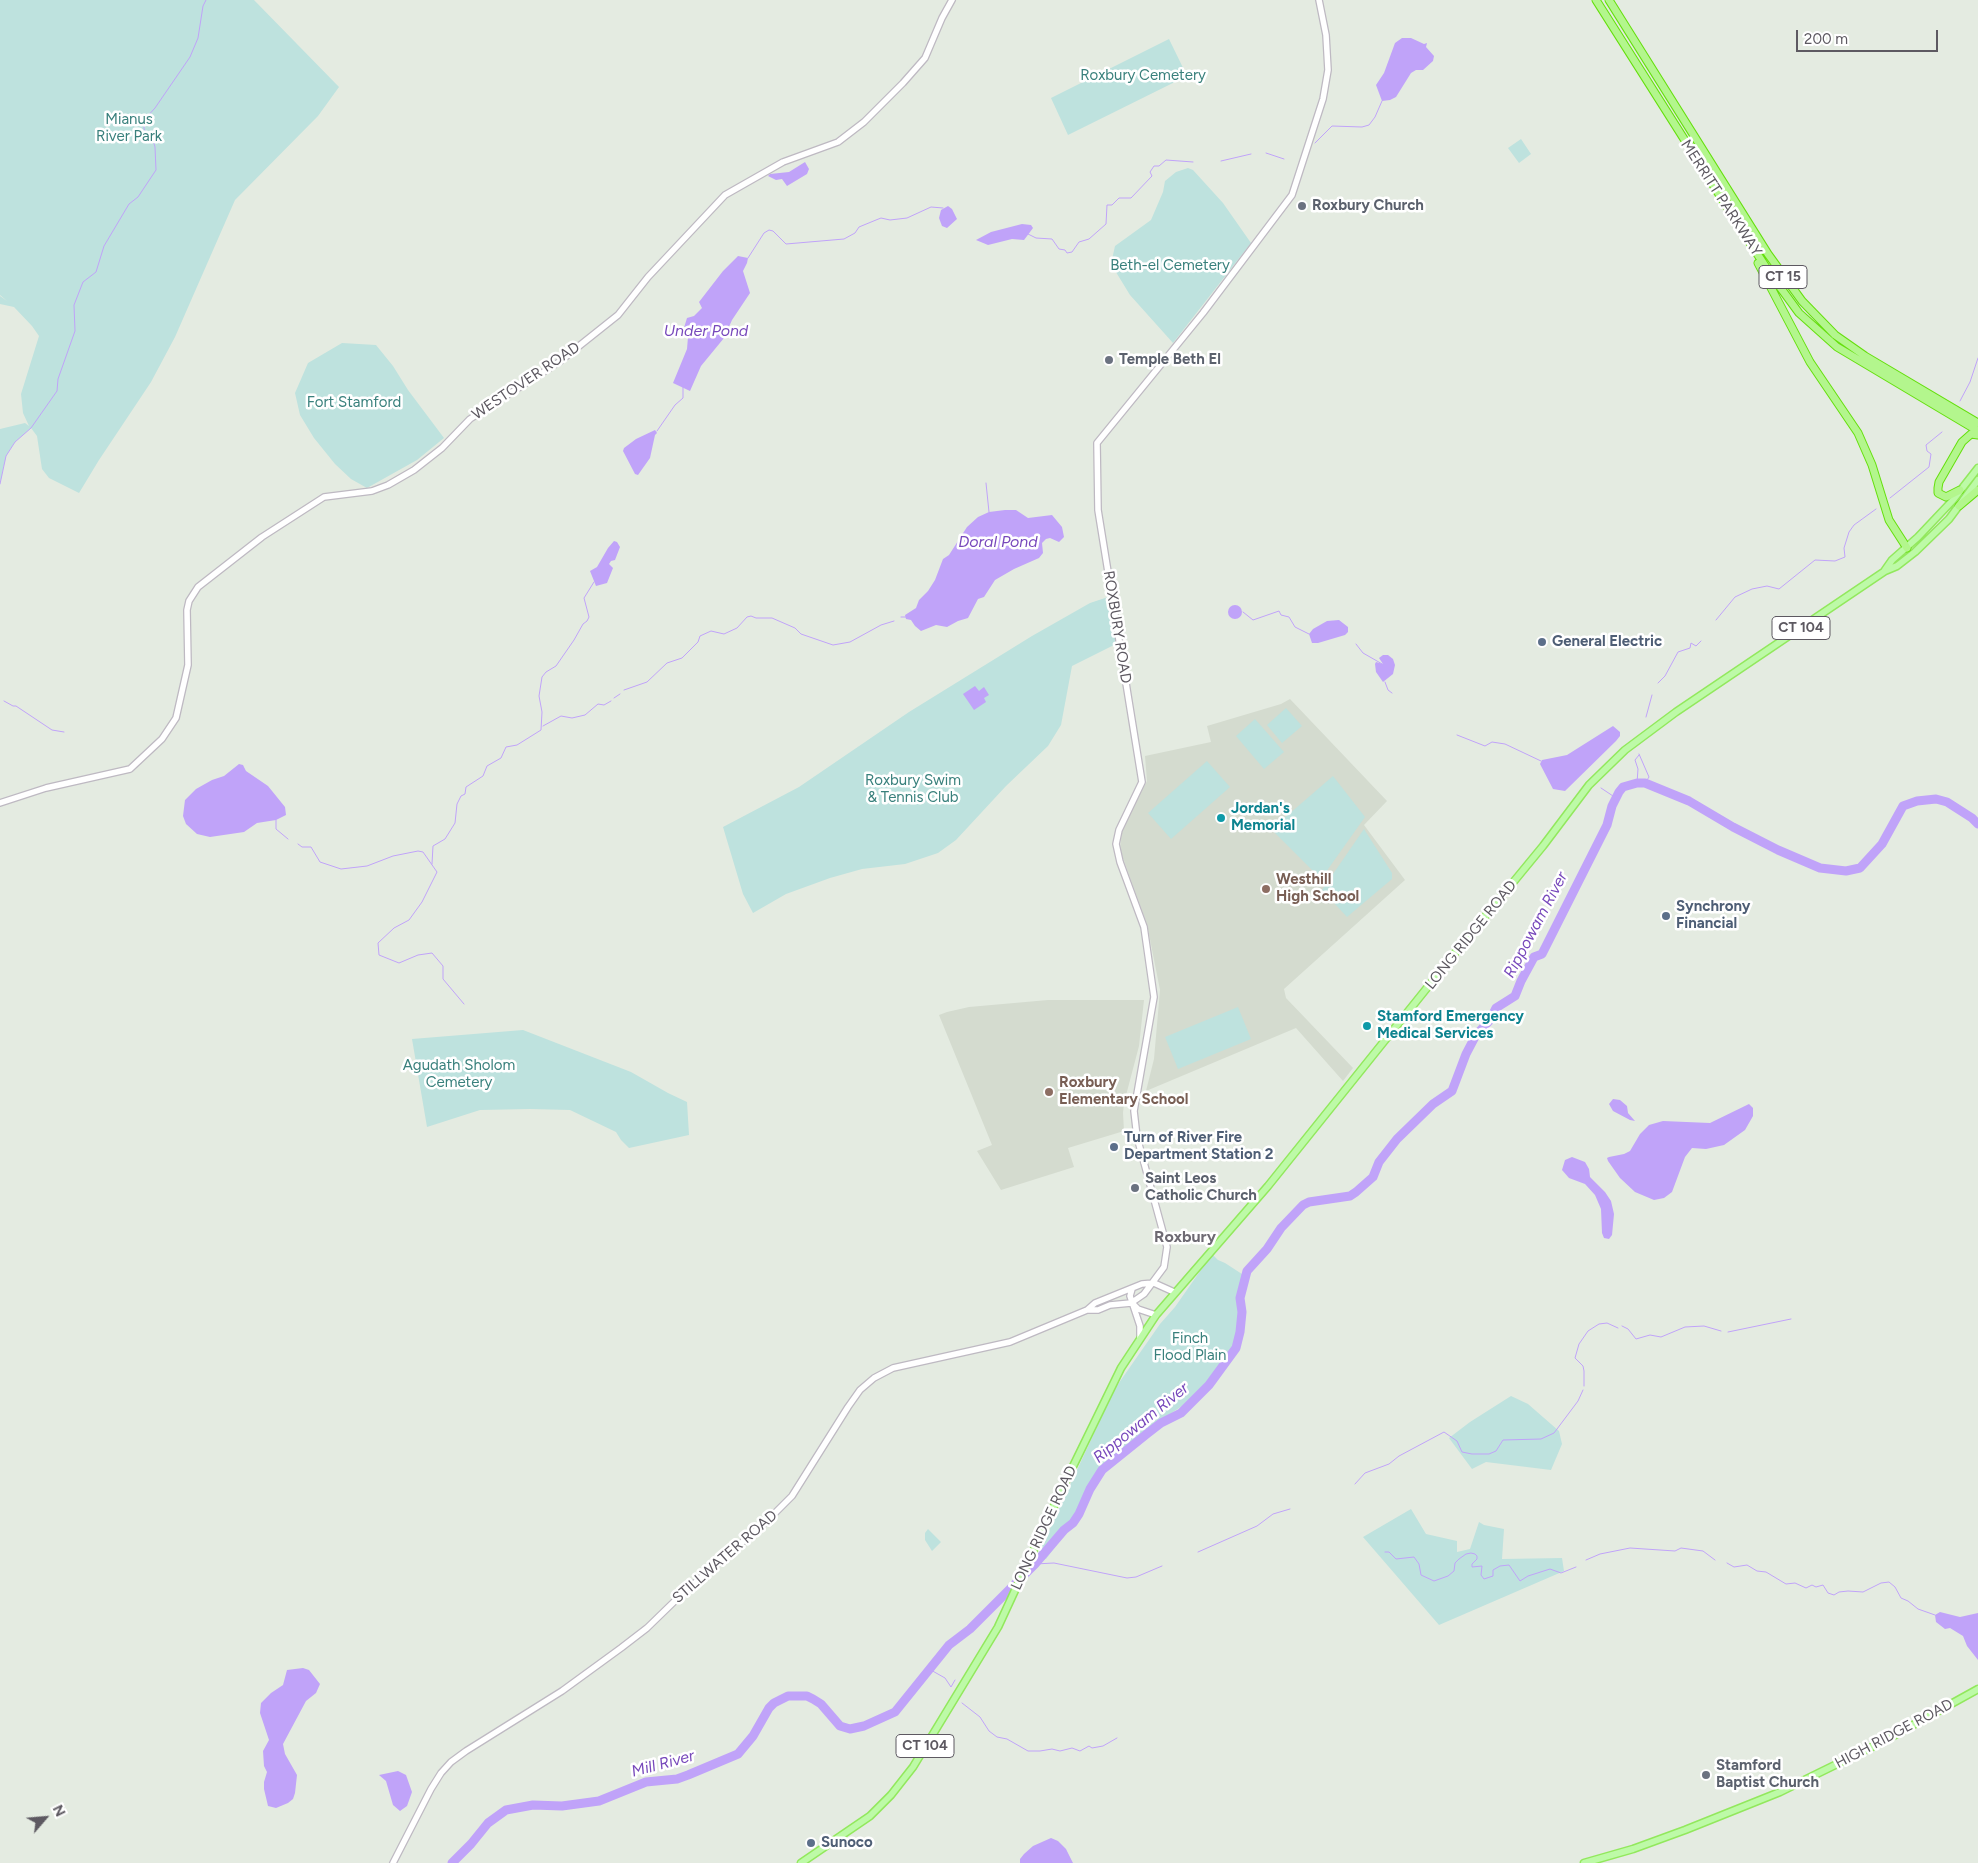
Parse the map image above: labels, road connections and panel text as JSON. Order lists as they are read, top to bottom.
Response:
{
  "streets": {
    "highway": ["MERRITT PARKWAY", "CT 15"],
    "main road": ["CT 104", "LONG RIDGE ROAD", "HIGH RIDGE ROAD"],
    "street": ["WESTOVER ROAD", "ROXBURY ROAD", "STILLWATER ROAD"]
  },
  "crossings": [
    ["ROXBURY ROAD", "STILLWATER ROAD"]
  ],
  "districts": ["Roxbury"],
  "water": [
    "Under Pond",
    "Doral Pond",
    "Rippowam River",
    "Mill River"
  ],
  "parks": [
    "Roxbury Cemetery",
    "Mianus River Park",
    "Beth-el Cemetery",
    "Fort Stamford",
    "Roxbury Swim & Tennis Club",
    "Agudath Sholom Cemetery",
    "Finch Flood Plain"
  ],
  "places": [
    "Roxbury Church",
    "Temple Beth El",
    "General Electric",
    "Jordan's Memorial",
    "Westhill High School",
    "Synchrony Financial",
    "Stamford Emergency Medical Services",
    "Roxbury Elementary School",
    "Turn of River Fire Department Station 2",
    "Saint Leos Catholic Church",
    "Stamford Baptist Church",
    "Sunoco"
  ],
  "scale_bar": "200 m",
  "north": "top right"
}
